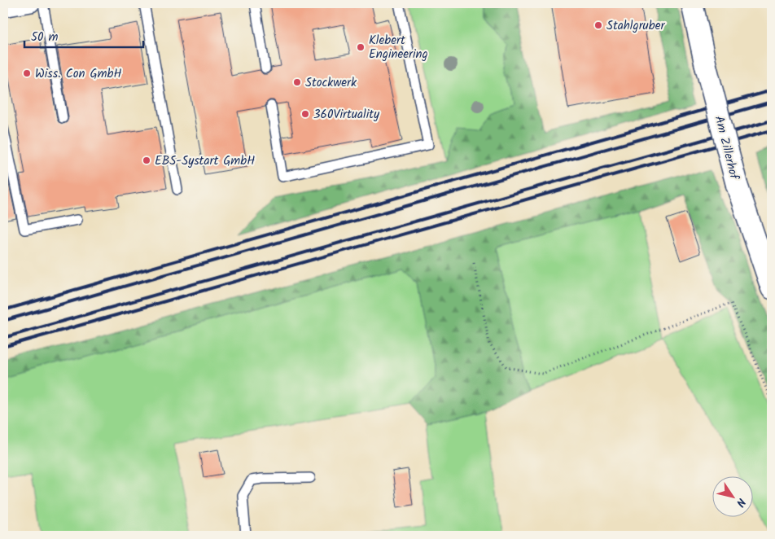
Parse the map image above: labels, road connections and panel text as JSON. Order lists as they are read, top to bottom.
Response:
{
  "streets": {
    "street": ["Am Zillerhof"]
  },
  "places": [
    "Stahlgruber",
    "Klebert Engineering",
    "Wiss. Con GmbH",
    "Stockwerk",
    "360Virtuality",
    "EBS-Systart GmbH"
  ],
  "scale_bar": "50 m",
  "north": "bottom right"
}
